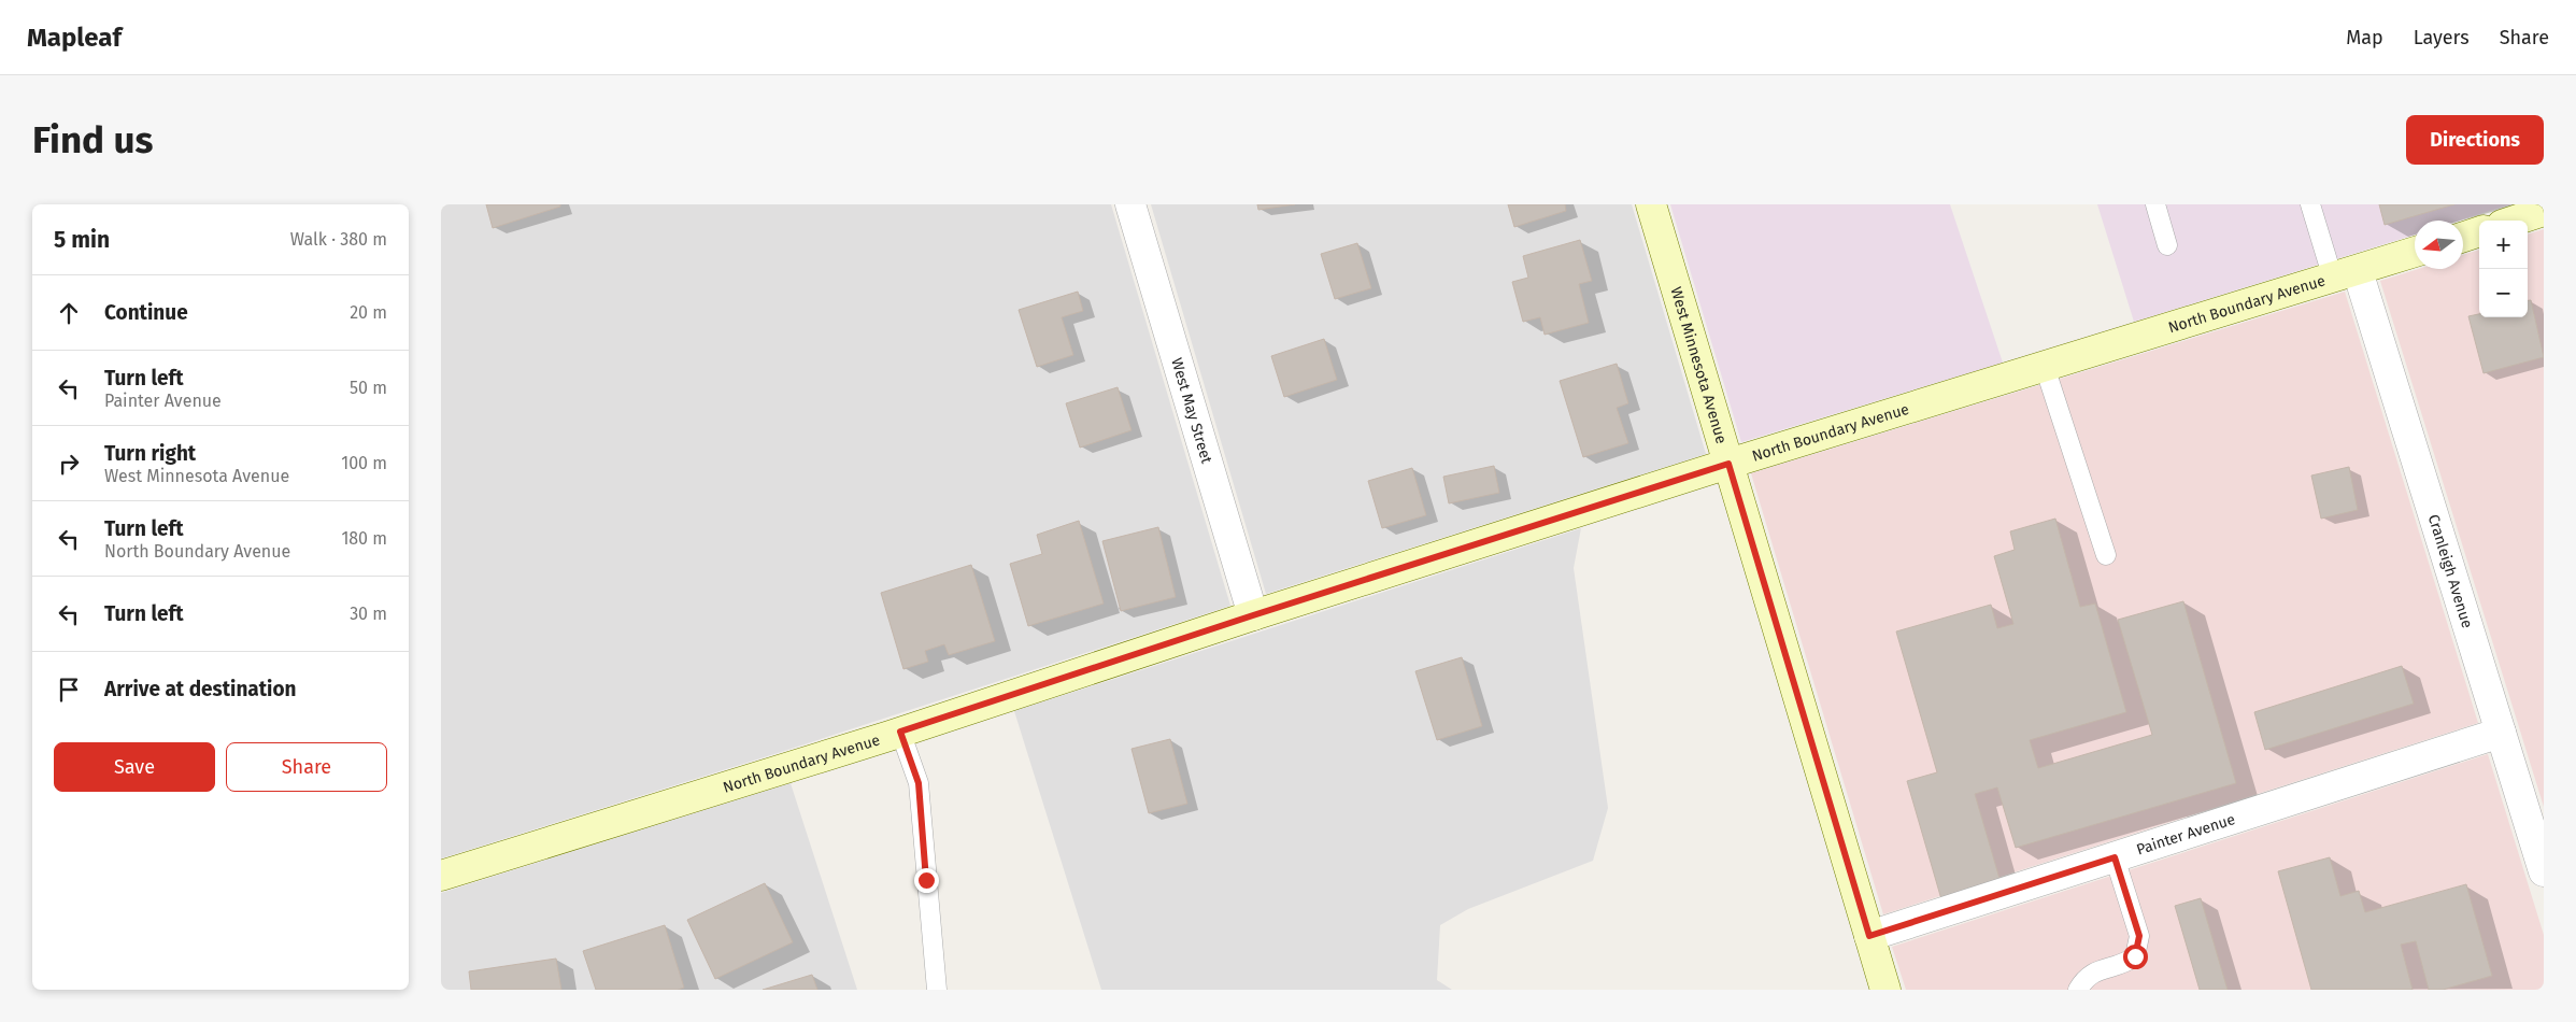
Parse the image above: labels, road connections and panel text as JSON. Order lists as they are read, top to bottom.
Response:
{
  "streets": {
    "street": [
      "North Boundary Avenue",
      "West Minnesota Avenue",
      "West May Street",
      "Cranleigh Avenue",
      "Painter Avenue"
    ]
  },
  "crossings": [
    ["North Boundary Avenue", "West Minnesota Avenue"],
    ["North Boundary Avenue", "West May Street"],
    ["North Boundary Avenue", "Cranleigh Avenue"],
    ["West Minnesota Avenue", "Painter Avenue"],
    ["Cranleigh Avenue", "Painter Avenue"]
  ],
  "north": "left",
  "page": {
    "header": "Mapleaf",
    "nav": ["Map", "Layers", "Share"],
    "buttons": [
      "Directions",
      ["Save", "Share"]
    ],
    "title": "Find us",
    "heading": ["5 min", "Walk · 380 m"],
    "map_buttons": ["+", "−"],
    "list": [
      ["Continue", "20 m"],
      ["Turn left", "Painter Avenue", "50 m"],
      ["Turn right", "West Minnesota Avenue", "100 m"],
      ["Turn left", "North Boundary Avenue", "180 m"],
      ["Turn left", "30 m"],
      "Arrive at destination"
    ]
  }
}
